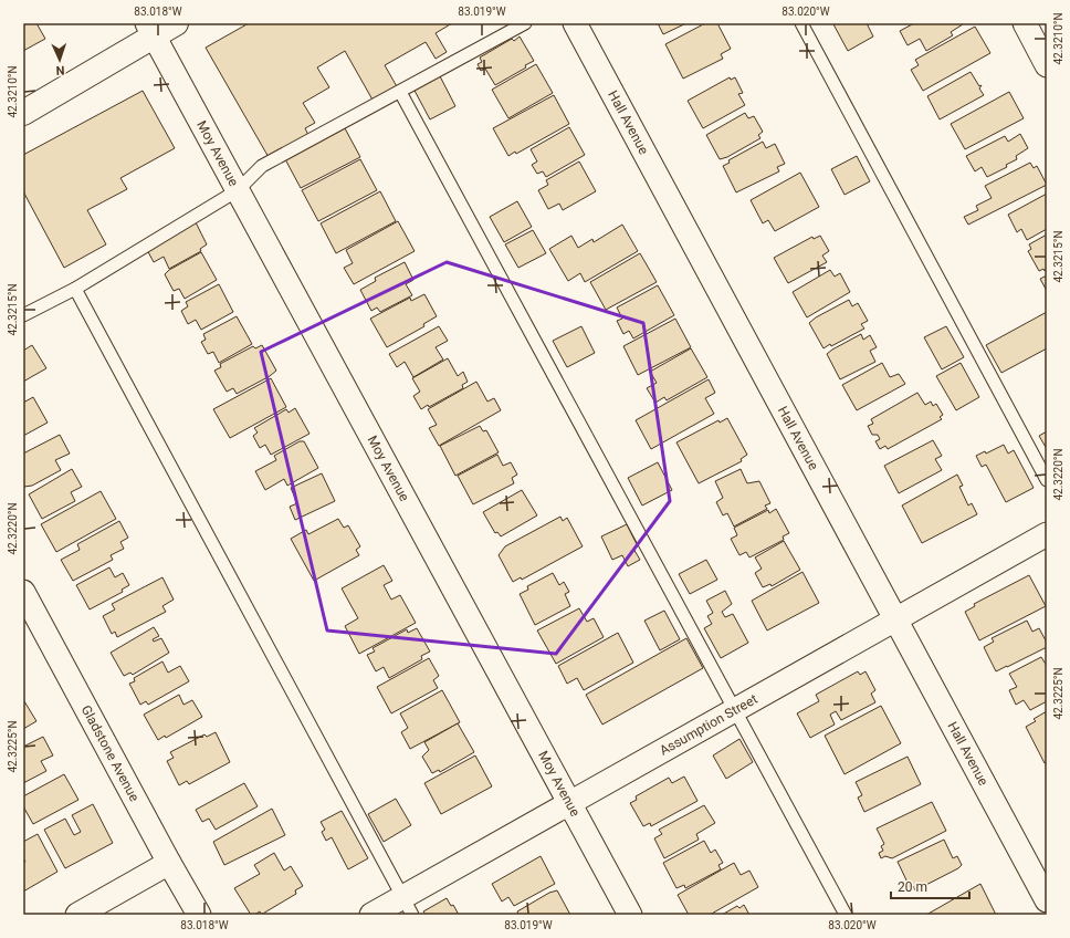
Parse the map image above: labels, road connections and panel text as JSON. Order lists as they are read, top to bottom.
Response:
{
  "streets": {
    "street": [
      "Hall Avenue",
      "Moy Avenue",
      "Assumption Street",
      "Gladstone Avenue"
    ]
  },
  "crossings": [
    ["Hall Avenue", "Assumption Street"],
    ["Moy Avenue", "Assumption Street"]
  ],
  "scale_bar": "20 m",
  "north": "bottom",
  "coordinates": [
    "83.018°W",
    "83.019°W",
    "83.020°W",
    "42.3210°N",
    "42.3215°N",
    "42.3220°N",
    "42.3225°N"
  ]
}
